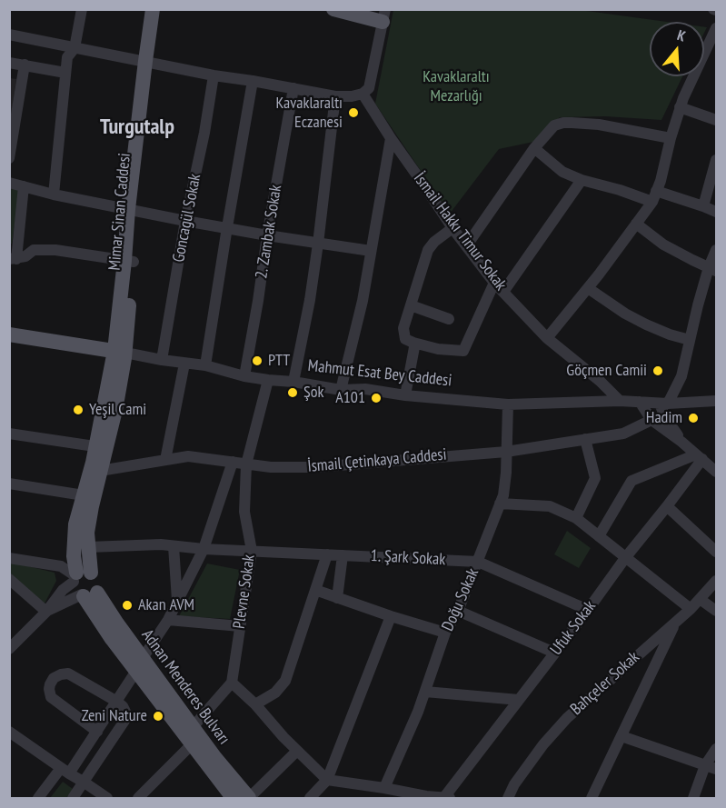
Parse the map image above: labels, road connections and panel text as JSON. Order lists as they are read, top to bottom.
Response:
{
  "streets": {
    "main road": ["Mimar Sinan Caddesi", "Mahmut Esat Bey Caddesi", "Adnan Menderes Bulvarı"],
    "street": [
      "Goncagül Sokak",
      "2. Zambak Sokak",
      "İsmail Hakkı Timur Sokak",
      "İsmail Çetinkaya Caddesi",
      "1. Şark Sokak",
      "Plevne Sokak",
      "Doğu Sokak",
      "Ufuk Sokak",
      "Bahçeler Sokak"
    ]
  },
  "crossings": [
    ["Mimar Sinan Caddesi", "Mahmut Esat Bey Caddesi"],
    ["Goncagül Sokak", "Mahmut Esat Bey Caddesi"],
    ["2. Zambak Sokak", "Mahmut Esat Bey Caddesi"],
    ["İsmail Hakkı Timur Sokak", "Mahmut Esat Bey Caddesi"],
    ["Mahmut Esat Bey Caddesi", "Plevne Sokak"],
    ["Mahmut Esat Bey Caddesi", "Doğu Sokak"],
    ["İsmail Çetinkaya Caddesi", "Plevne Sokak"],
    ["İsmail Çetinkaya Caddesi", "Doğu Sokak"],
    ["1. Şark Sokak", "Plevne Sokak"],
    ["1. Şark Sokak", "Doğu Sokak"],
    ["1. Şark Sokak", "Ufuk Sokak"]
  ],
  "districts": ["Turgutalp"],
  "parks": ["Kavaklaraltı Mezarlığı"],
  "places": [
    "Kavaklaraltı Eczanesi",
    "PTT",
    "Göçmen Camii",
    "Şok",
    "A101",
    "Yeşil Cami",
    "Hadim",
    "Akan AVM",
    "Zeni Nature"
  ],
  "north": "top"
}
